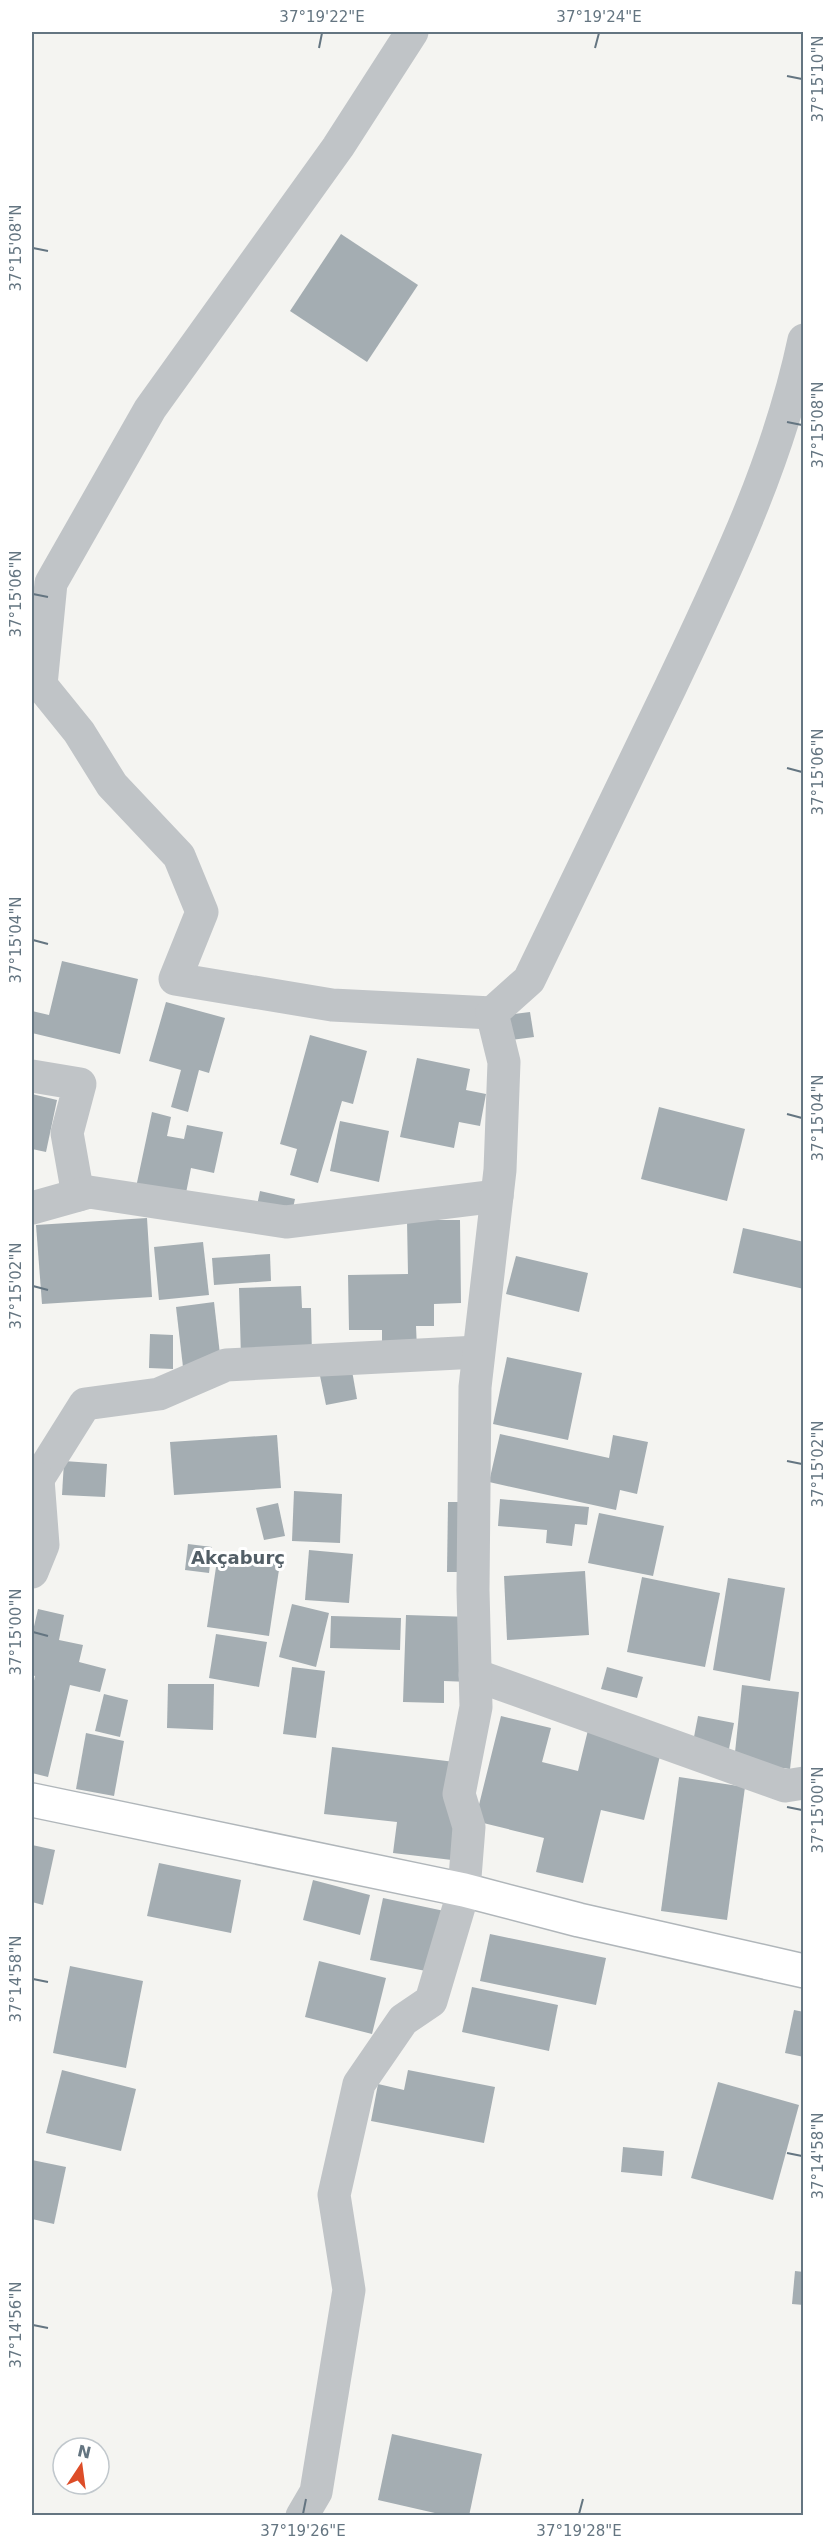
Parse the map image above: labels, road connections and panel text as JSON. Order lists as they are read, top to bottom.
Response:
{
  "districts": ["Akçaburç"],
  "north": "top",
  "coordinates": [
    "37°19'22\"E",
    "37°19'24\"E",
    "37°15'10\"N",
    "37°15'08\"N",
    "37°15'06\"N",
    "37°15'04\"N",
    "37°15'02\"N",
    "37°15'00\"N",
    "37°14'58\"N",
    "37°14'56\"N",
    "37°19'26\"E",
    "37°19'28\"E"
  ]
}
